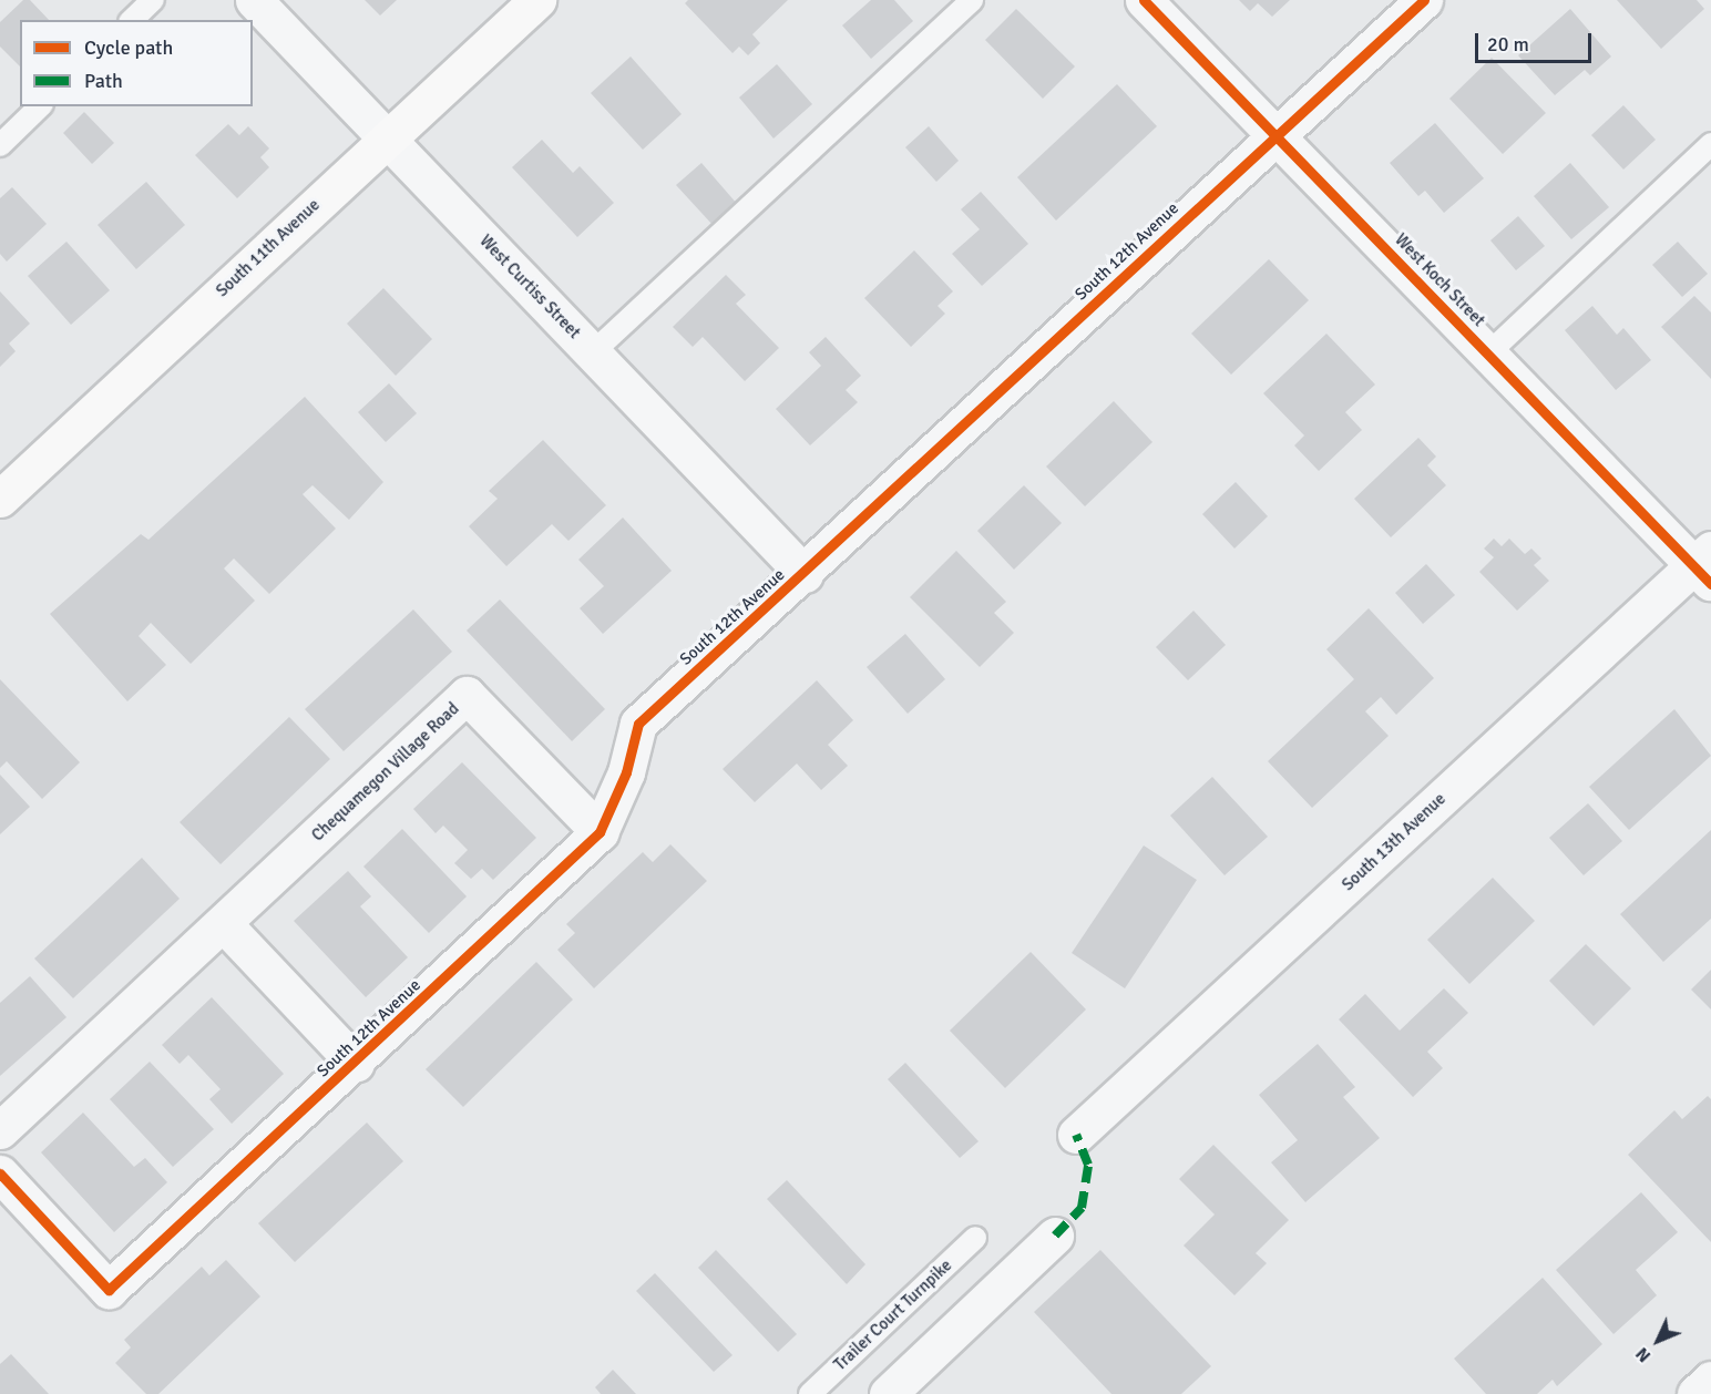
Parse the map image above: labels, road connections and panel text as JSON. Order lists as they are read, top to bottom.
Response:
{
  "streets": {
    "street": [
      "South 11th Avenue",
      "South 12th Avenue",
      "West Koch Street",
      "West Curtiss Street",
      "Chequamegon Village Road",
      "South 13th Avenue"
    ],
    "lane": ["Trailer Court Turnpike"]
  },
  "crossings": [
    ["South 11th Avenue", "West Curtiss Street"],
    ["South 12th Avenue", "West Koch Street"],
    ["South 12th Avenue", "West Curtiss Street"],
    ["South 12th Avenue", "Chequamegon Village Road"],
    ["West Koch Street", "South 13th Avenue"]
  ],
  "legend": ["Cycle path", "Path"],
  "scale_bar": "20 m",
  "north": "bottom left"
}
